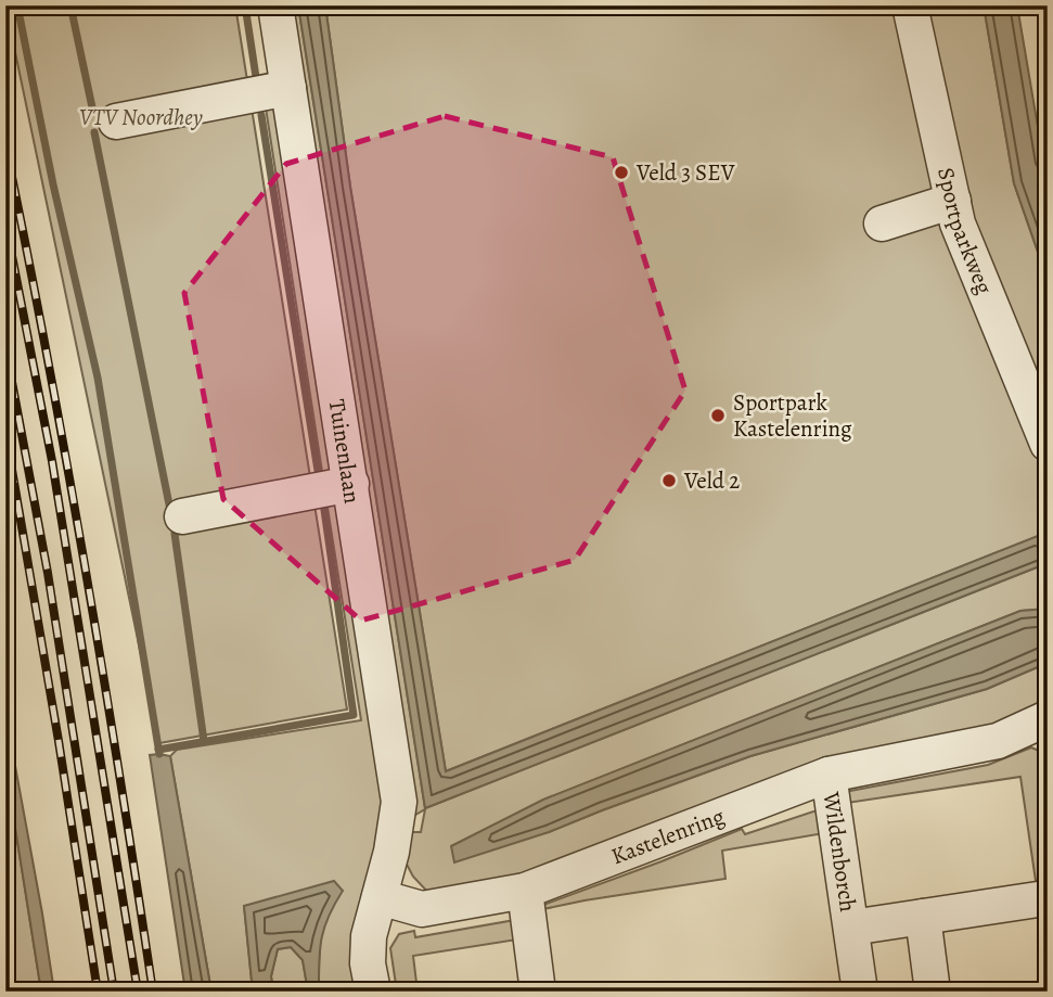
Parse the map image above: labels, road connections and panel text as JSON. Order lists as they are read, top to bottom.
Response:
{
  "streets": {
    "street": [
      "Sportparkweg",
      "Tuinenlaan",
      "Kastelenring",
      "Wildenborch"
    ]
  },
  "crossings": [
    ["Tuinenlaan", "Kastelenring"],
    ["Kastelenring", "Wildenborch"]
  ],
  "parks": ["VTV Noordhey"],
  "places": ["Veld 3 SEV", "Sportpark Kastelenring", "Veld 2"]
}
